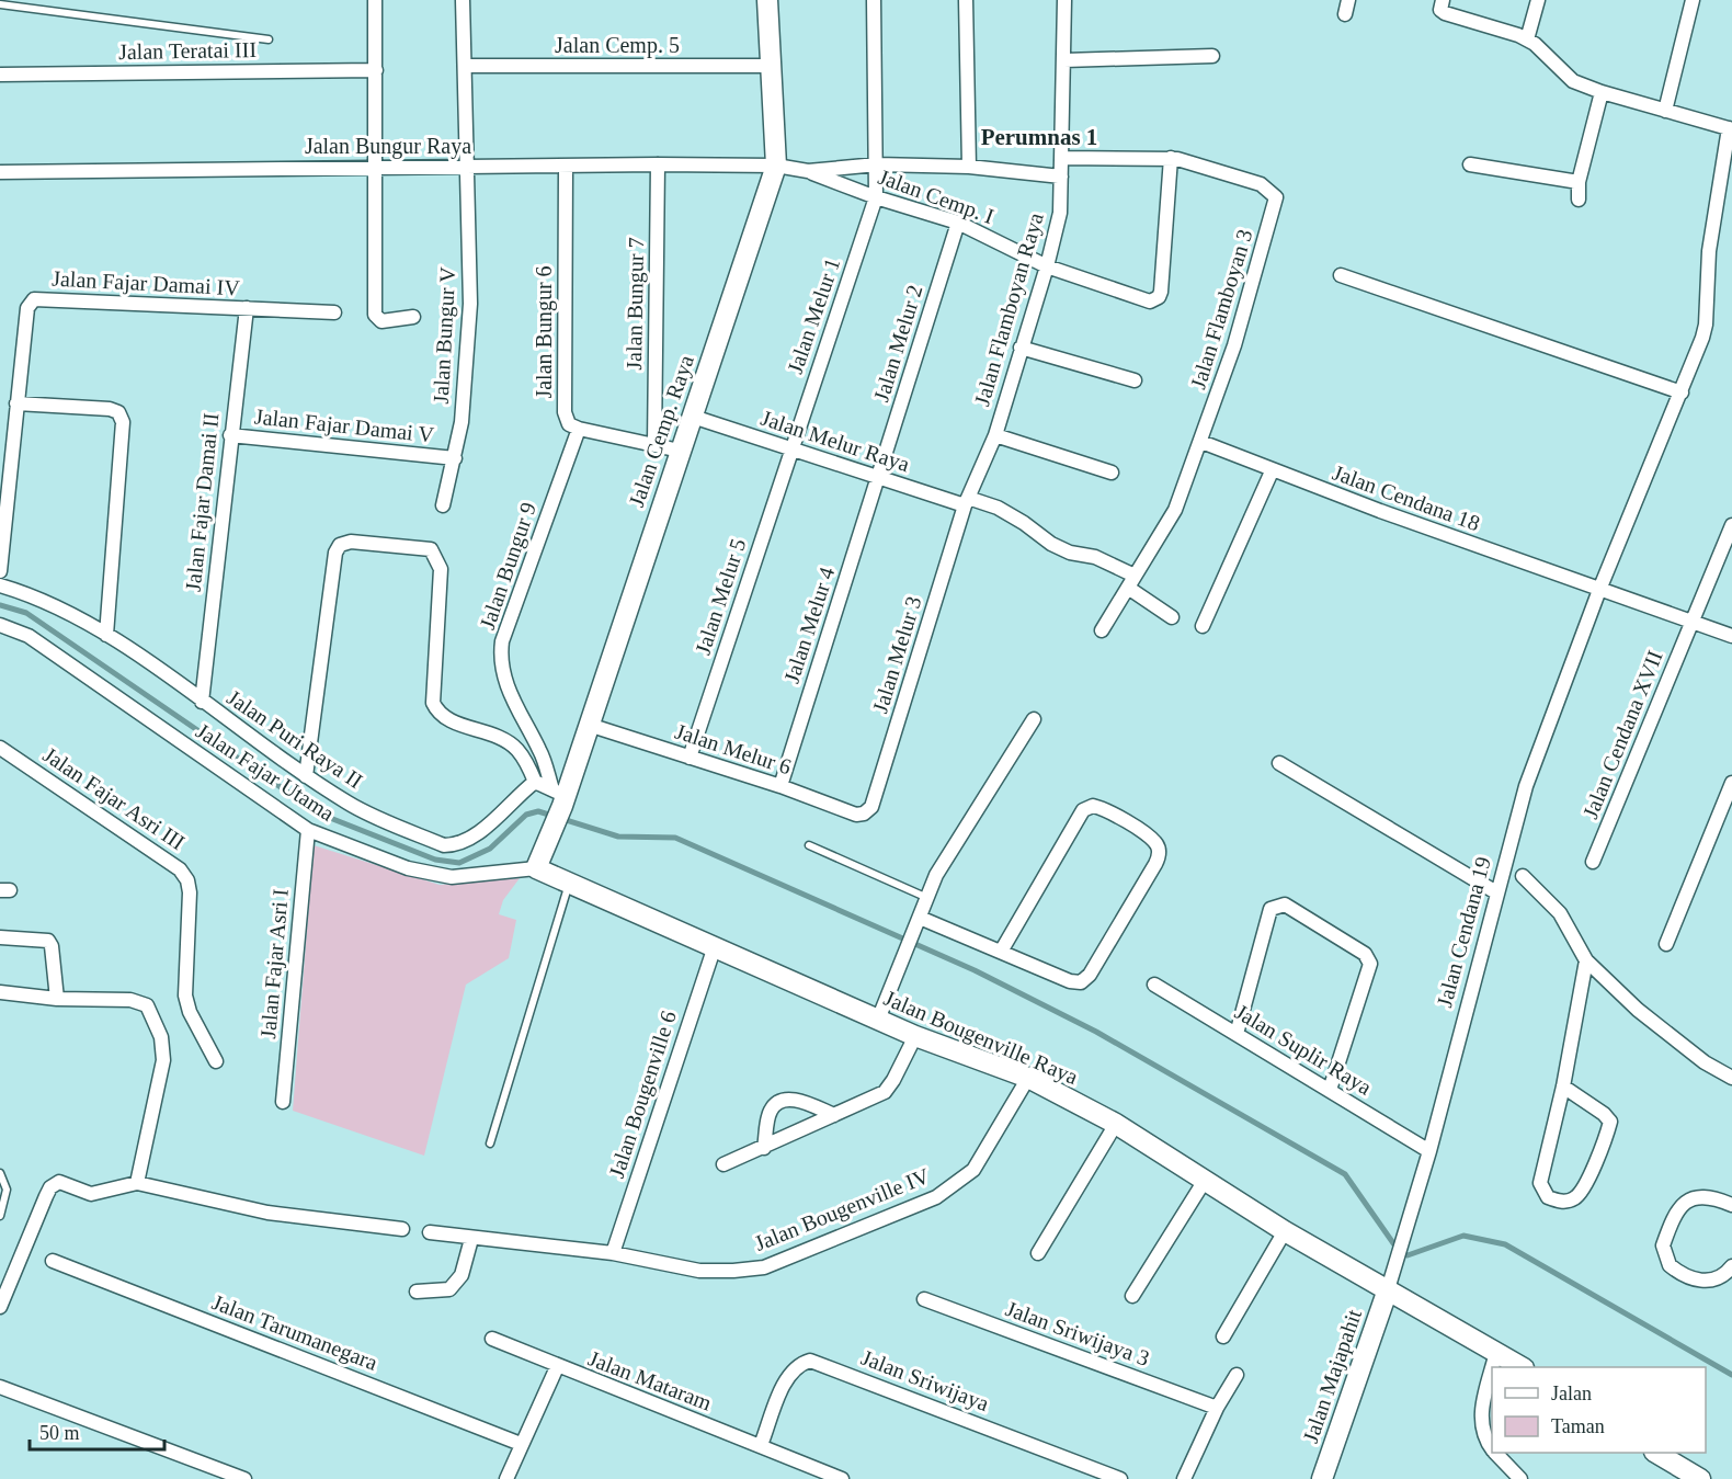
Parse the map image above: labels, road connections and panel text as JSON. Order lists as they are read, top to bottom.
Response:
{
  "streets": {
    "street": [
      "Jalan Cemp. 5",
      "Jalan Teratai III",
      "Jalan Bungur Raya",
      "Jalan Cemp. I",
      "Jalan Fajar Damai IV",
      "Jalan Bungur 7",
      "Jalan Flamboyan Raya",
      "Jalan Flamboyan 3",
      "Jalan Melur 1",
      "Jalan Bungur 6",
      "Jalan Bungur V",
      "Jalan Melur 2",
      "Jalan Fajar Damai V",
      "Jalan Cemp. Raya",
      "Jalan Melur Raya",
      "Jalan Cendana 18",
      "Jalan Fajar Damai II",
      "Jalan Bungur 9",
      "Jalan Melur 5",
      "Jalan Melur 4",
      "Jalan Melur 3",
      "Jalan Cendana XVII",
      "Jalan Puri Raya II",
      "Jalan Melur 6",
      "Jalan Fajar Utama",
      "Jalan Fajar Asri III",
      "Jalan Cendana 19",
      "Jalan Fajar Asri I",
      "Jalan Bougenville Raya",
      "Jalan Suplir Raya",
      "Jalan Bougenville 6",
      "Jalan Bougenville IV",
      "Jalan Tarumanegara",
      "Jalan Sriwijaya 3",
      "Jalan Majapahit",
      "Jalan Mataram",
      "Jalan Sriwijaya"
    ]
  },
  "crossings": [
    ["Jalan Cemp. 5", "Jalan Bungur V"],
    ["Jalan Cemp. 5", "Jalan Cemp. Raya"],
    ["Jalan Bungur Raya", "Jalan Cemp. I"],
    ["Jalan Bungur Raya", "Jalan Bungur 7"],
    ["Jalan Bungur Raya", "Jalan Bungur 6"],
    ["Jalan Bungur Raya", "Jalan Bungur V"],
    ["Jalan Bungur Raya", "Jalan Cemp. Raya"],
    ["Jalan Cemp. I", "Jalan Flamboyan Raya"],
    ["Jalan Cemp. I", "Jalan Flamboyan 3"],
    ["Jalan Cemp. I", "Jalan Melur 1"],
    ["Jalan Cemp. I", "Jalan Melur 2"],
    ["Jalan Cemp. I", "Jalan Cemp. Raya"],
    ["Jalan Fajar Damai IV", "Jalan Fajar Damai II"],
    ["Jalan Flamboyan Raya", "Jalan Flamboyan 3"],
    ["Jalan Flamboyan Raya", "Jalan Melur Raya"],
    ["Jalan Flamboyan Raya", "Jalan Melur 3"],
    ["Jalan Flamboyan 3", "Jalan Melur Raya"],
    ["Jalan Flamboyan 3", "Jalan Cendana 18"],
    ["Jalan Melur 1", "Jalan Melur Raya"],
    ["Jalan Melur 1", "Jalan Melur 5"],
    ["Jalan Bungur 6", "Jalan Bungur 9"],
    ["Jalan Bungur V", "Jalan Fajar Damai V"],
    ["Jalan Melur 2", "Jalan Melur Raya"],
    ["Jalan Melur 2", "Jalan Melur 4"],
    ["Jalan Fajar Damai V", "Jalan Fajar Damai II"],
    ["Jalan Cemp. Raya", "Jalan Melur Raya"],
    ["Jalan Cemp. Raya", "Jalan Bungur 9"],
    ["Jalan Cemp. Raya", "Jalan Melur 6"],
    ["Jalan Cemp. Raya", "Jalan Fajar Utama"],
    ["Jalan Cemp. Raya", "Jalan Bougenville Raya"],
    ["Jalan Melur Raya", "Jalan Melur 5"],
    ["Jalan Melur Raya", "Jalan Melur 4"],
    ["Jalan Melur Raya", "Jalan Melur 3"],
    ["Jalan Cendana 18", "Jalan Cendana XVII"],
    ["Jalan Cendana 18", "Jalan Cendana 19"],
    ["Jalan Fajar Damai II", "Jalan Puri Raya II"],
    ["Jalan Melur 5", "Jalan Melur 6"],
    ["Jalan Melur 4", "Jalan Melur 6"],
    ["Jalan Melur 3", "Jalan Melur 6"],
    ["Jalan Fajar Utama", "Jalan Fajar Asri I"],
    ["Jalan Fajar Utama", "Jalan Bougenville Raya"],
    ["Jalan Cendana 19", "Jalan Bougenville Raya"],
    ["Jalan Cendana 19", "Jalan Suplir Raya"],
    ["Jalan Cendana 19", "Jalan Majapahit"],
    ["Jalan Bougenville Raya", "Jalan Bougenville 6"],
    ["Jalan Bougenville Raya", "Jalan Bougenville IV"],
    ["Jalan Bougenville Raya", "Jalan Majapahit"],
    ["Jalan Bougenville 6", "Jalan Bougenville IV"],
    ["Jalan Tarumanegara", "Jalan Mataram"],
    ["Jalan Mataram", "Jalan Sriwijaya"]
  ],
  "districts": ["Perumnas 1"],
  "legend": ["Jalan", "Taman"],
  "scale_bar": "50 m"
}
